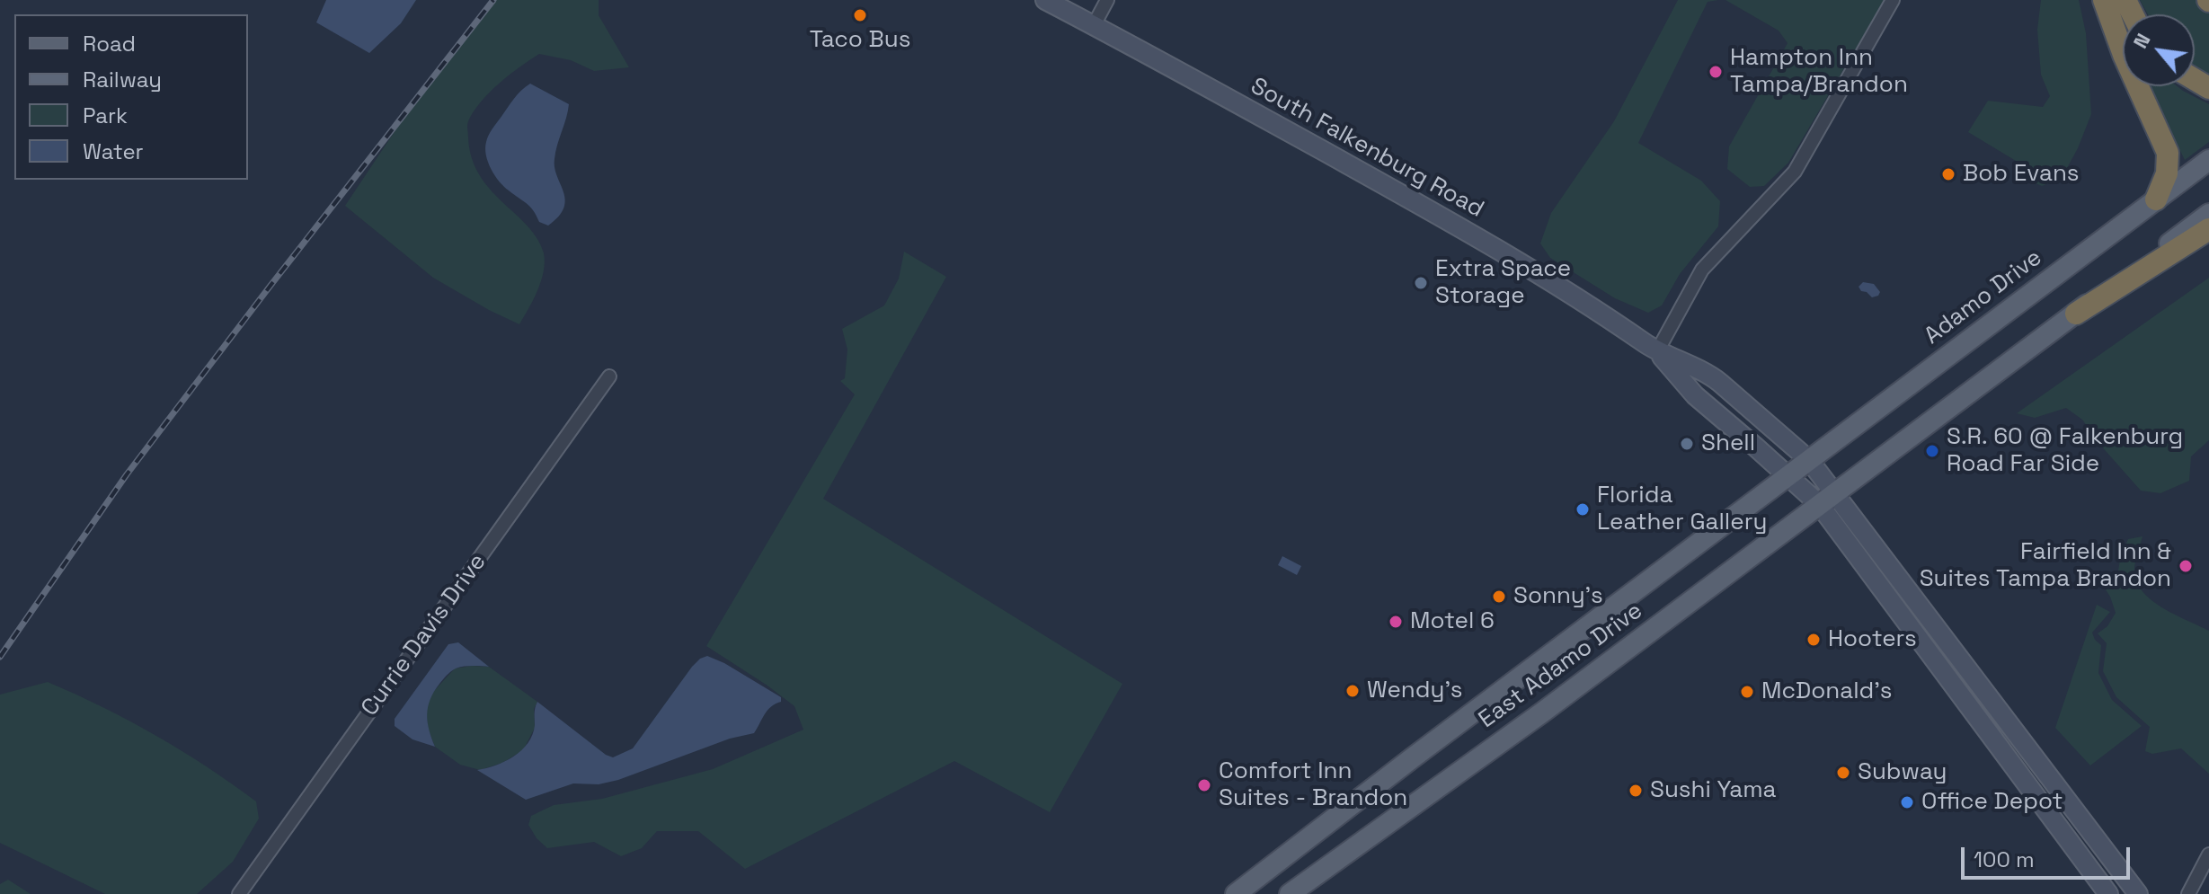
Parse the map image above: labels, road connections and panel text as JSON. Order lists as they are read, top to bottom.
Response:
{
  "streets": {
    "main road": ["Adamo Drive", "East Adamo Drive"],
    "street": ["South Falkenburg Road", "Currie Davis Drive"]
  },
  "crossings": [
    ["South Falkenburg Road", "Adamo Drive"],
    ["South Falkenburg Road", "East Adamo Drive"],
    ["Adamo Drive", "East Adamo Drive"]
  ],
  "places": [
    "Taco Bus",
    "Hampton Inn Tampa/Brandon",
    "Bob Evans",
    "Extra Space Storage",
    "Shell",
    "S.R. 60 @ Falkenburg Road Far Side",
    "Florida Leather Gallery",
    "Fairfield Inn & Suites Tampa Brandon",
    "Sonny's",
    "Motel 6",
    "Hooters",
    "Wendy's",
    "McDonald's",
    "Subway",
    "Comfort Inn Suites - Brandon",
    "Sushi Yama",
    "Office Depot"
  ],
  "legend": [
    "Road",
    "Railway",
    "Park",
    "Water"
  ],
  "scale_bar": "100 m",
  "north": "top left"
}
